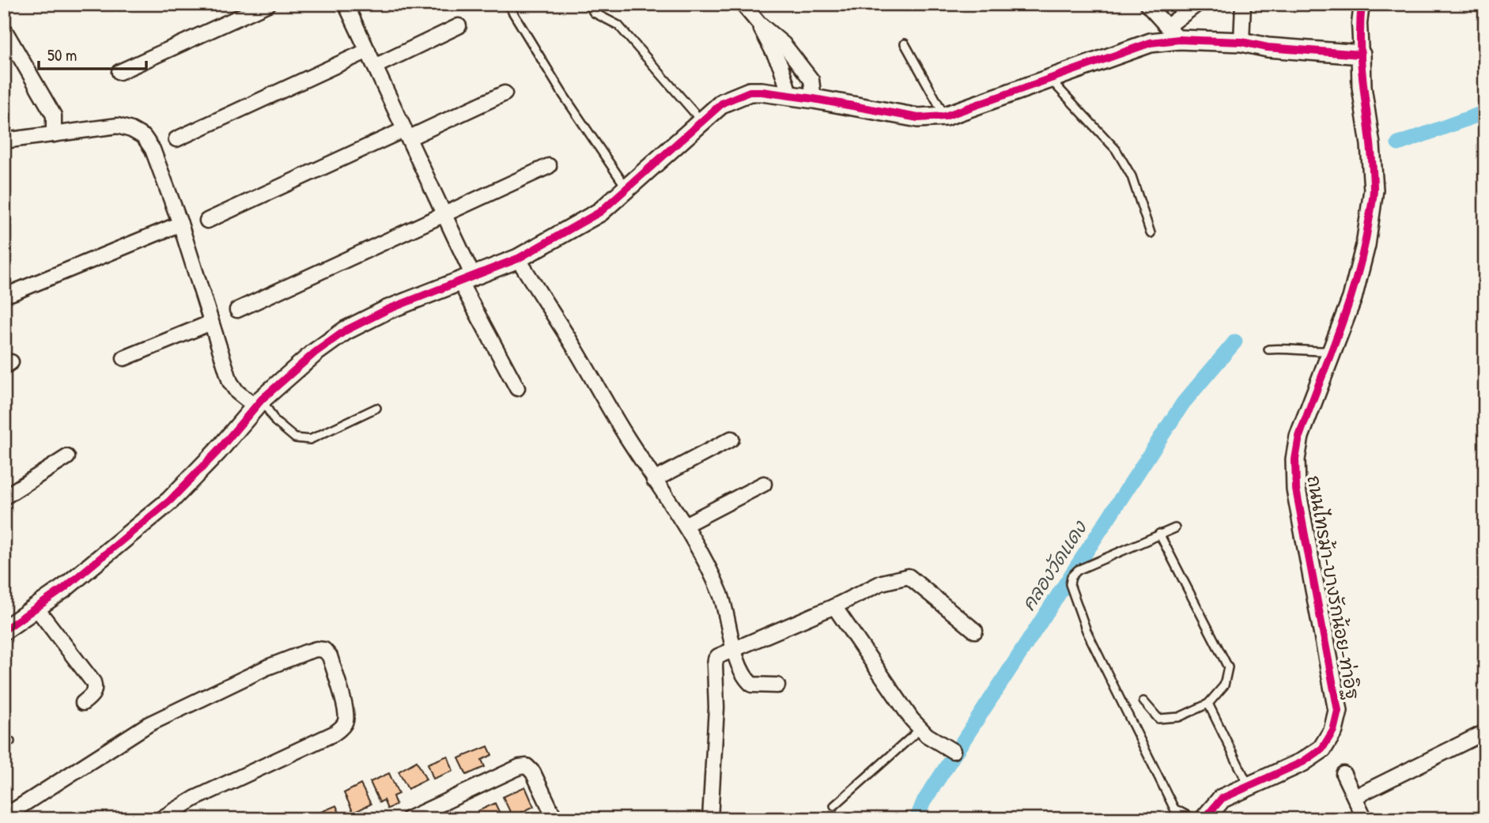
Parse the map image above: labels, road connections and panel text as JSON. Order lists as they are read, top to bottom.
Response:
{
  "streets": {
    "street": ["ถนนไทรม้า-บางรักน้อย-ท่าอิฐ"]
  },
  "water": ["คลองวัดแดง"],
  "scale_bar": "50 m"
}
